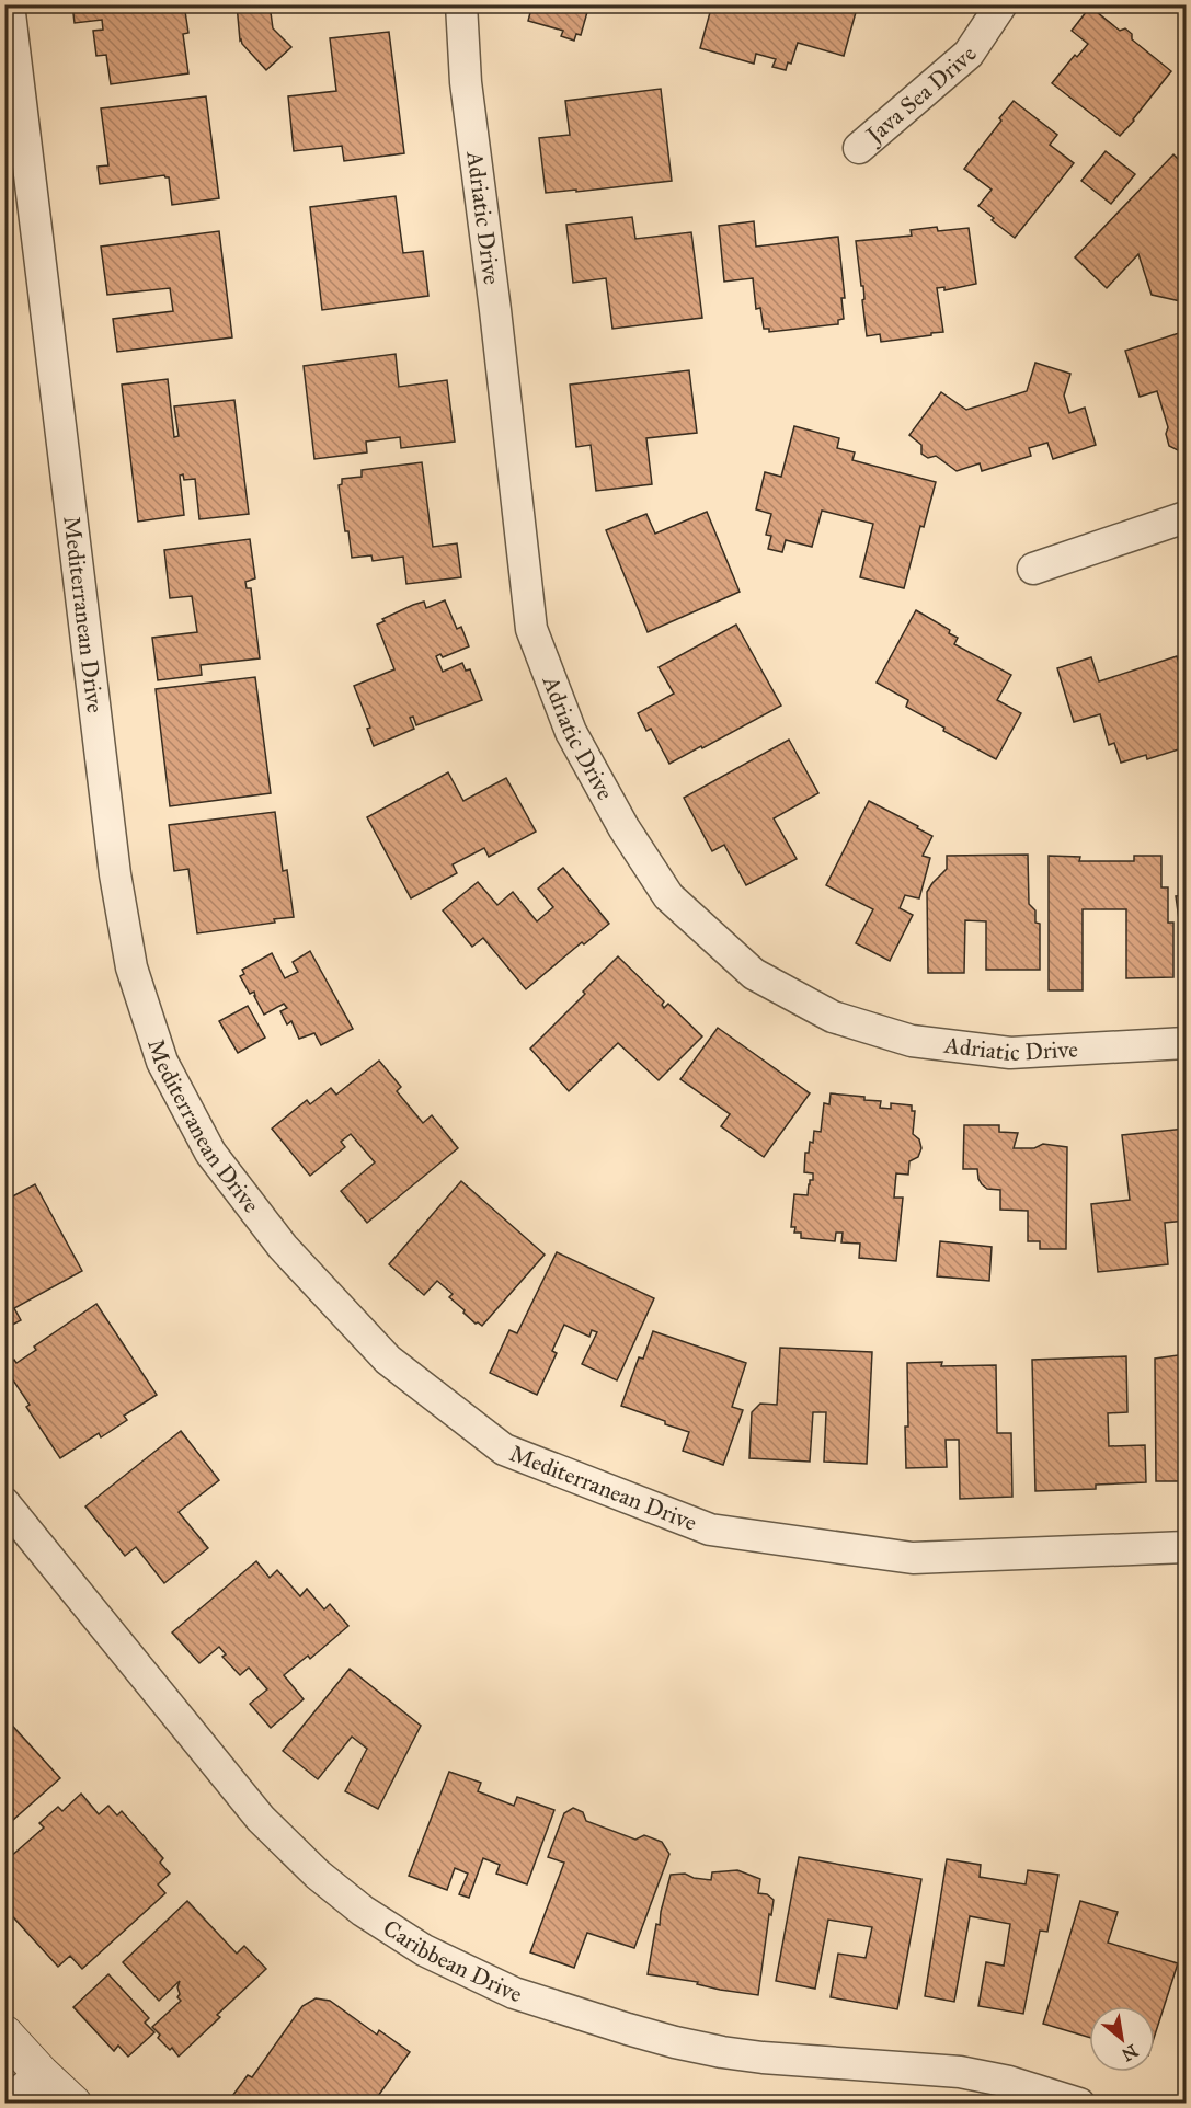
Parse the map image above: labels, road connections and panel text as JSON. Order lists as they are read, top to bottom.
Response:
{
  "streets": {
    "street": [
      "Java Sea Drive",
      "Adriatic Drive",
      "Mediterranean Drive",
      "Caribbean Drive"
    ]
  },
  "north": "bottom right"
}
